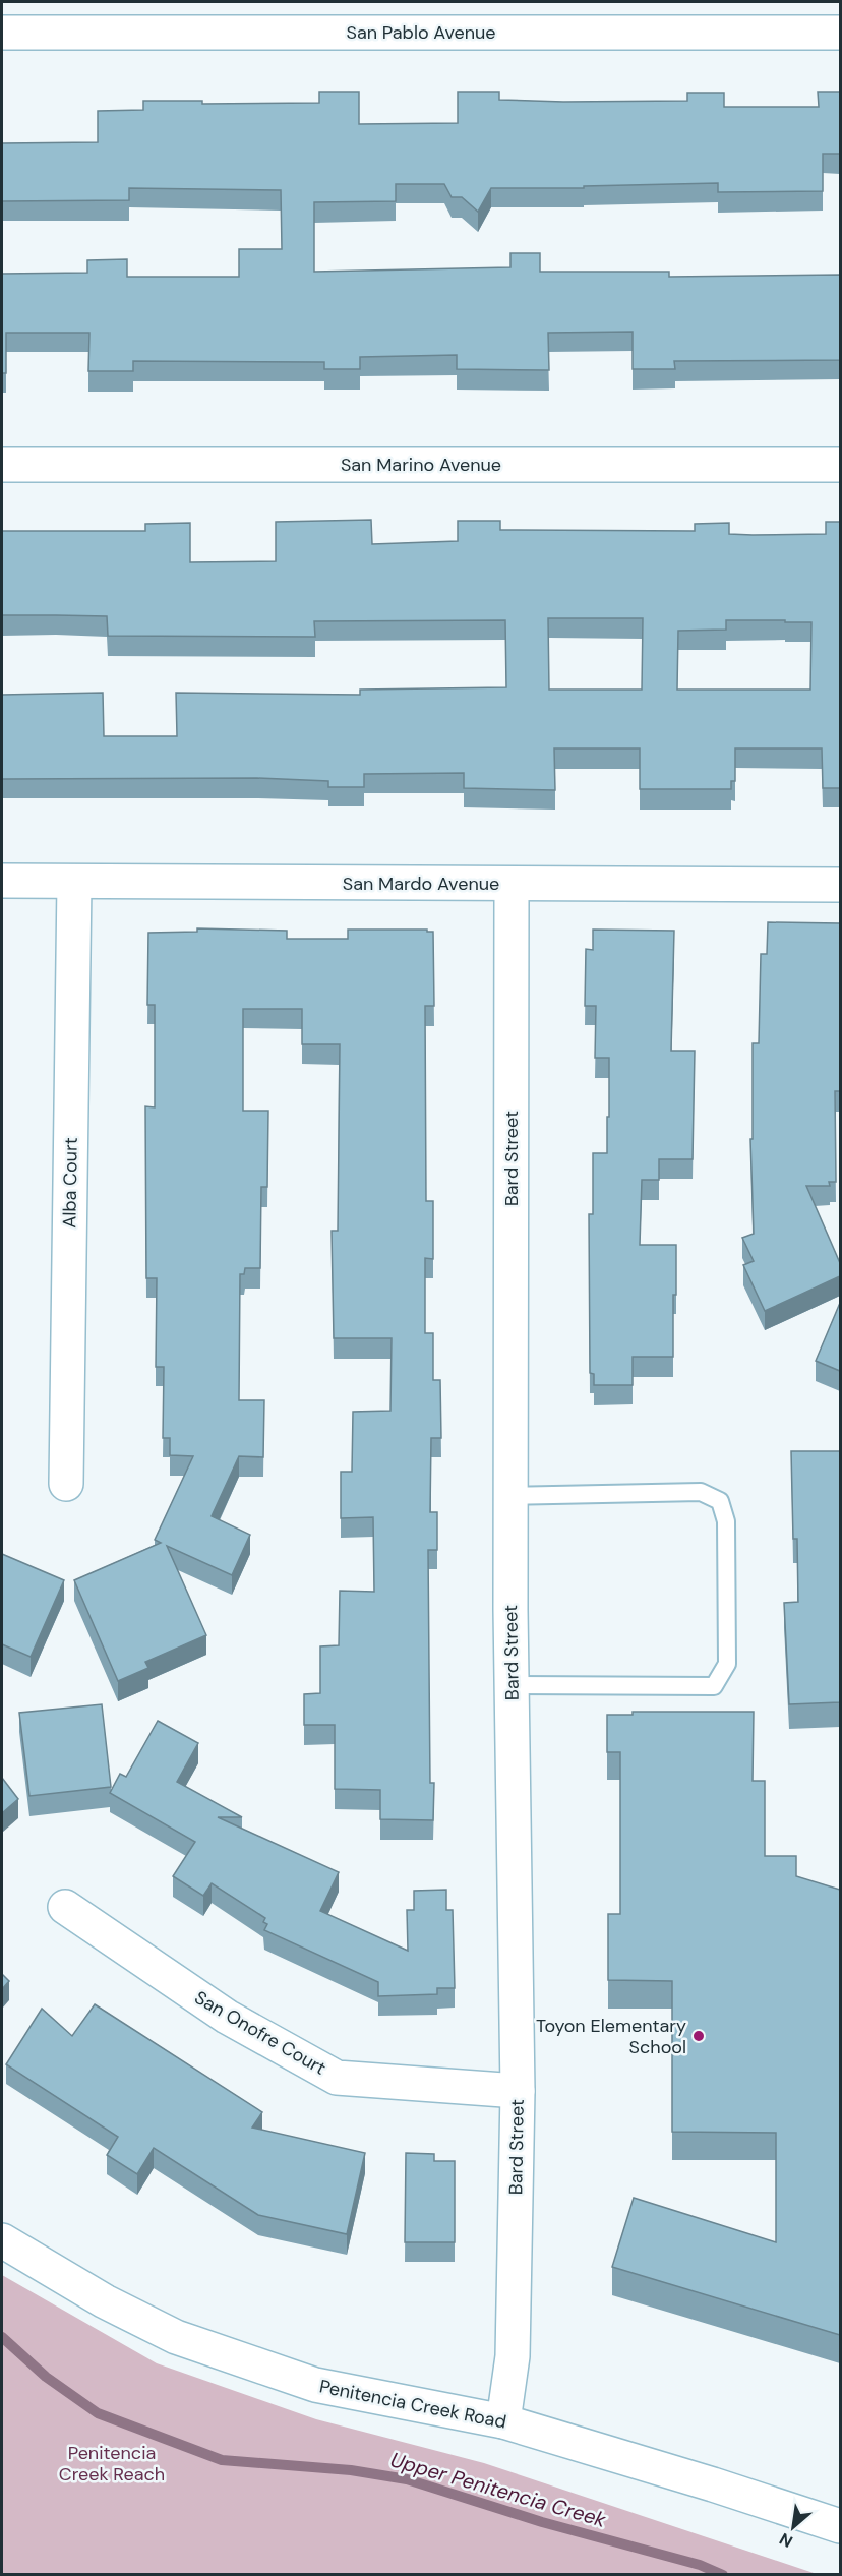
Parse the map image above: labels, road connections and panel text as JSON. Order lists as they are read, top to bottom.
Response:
{
  "streets": {
    "street": [
      "San Pablo Avenue",
      "San Marino Avenue",
      "San Mardo Avenue",
      "Bard Street",
      "Alba Court",
      "San Onofre Court",
      "Penitencia Creek Road"
    ]
  },
  "crossings": [
    ["San Mardo Avenue", "Bard Street"],
    ["San Mardo Avenue", "Alba Court"],
    ["Bard Street", "San Onofre Court"],
    ["Bard Street", "Penitencia Creek Road"]
  ],
  "water": ["Upper Penitencia Creek"],
  "parks": ["Penitencia Creek Reach"],
  "places": ["Toyon Elementary School"],
  "north": "bottom left"
}
